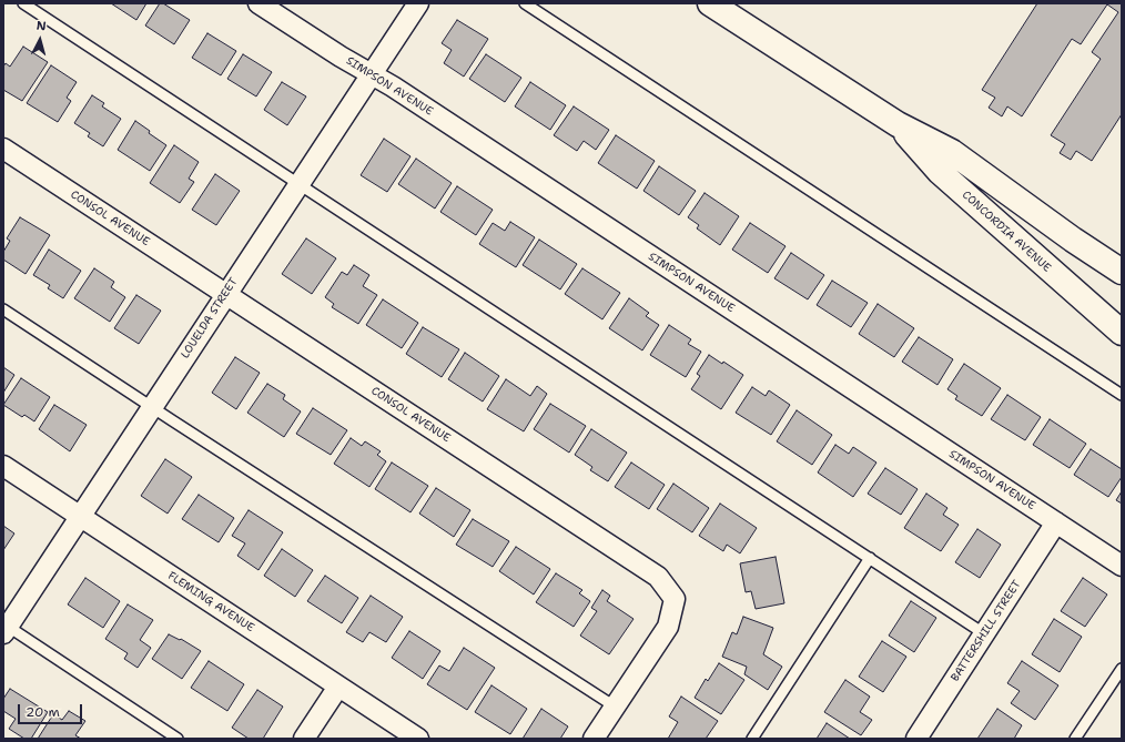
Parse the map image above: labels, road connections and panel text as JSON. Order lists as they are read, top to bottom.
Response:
{
  "streets": {
    "main road": ["CONCORDIA AVENUE"],
    "street": [
      "SIMPSON AVENUE",
      "CONSOL AVENUE",
      "LOUELDA STREET",
      "FLEMING AVENUE",
      "BATTERSHILL STREET"
    ]
  },
  "crossings": [
    ["SIMPSON AVENUE", "LOUELDA STREET"],
    ["SIMPSON AVENUE", "BATTERSHILL STREET"],
    ["CONSOL AVENUE", "LOUELDA STREET"],
    ["LOUELDA STREET", "FLEMING AVENUE"]
  ],
  "scale_bar": "20 m",
  "north": "top"
}
